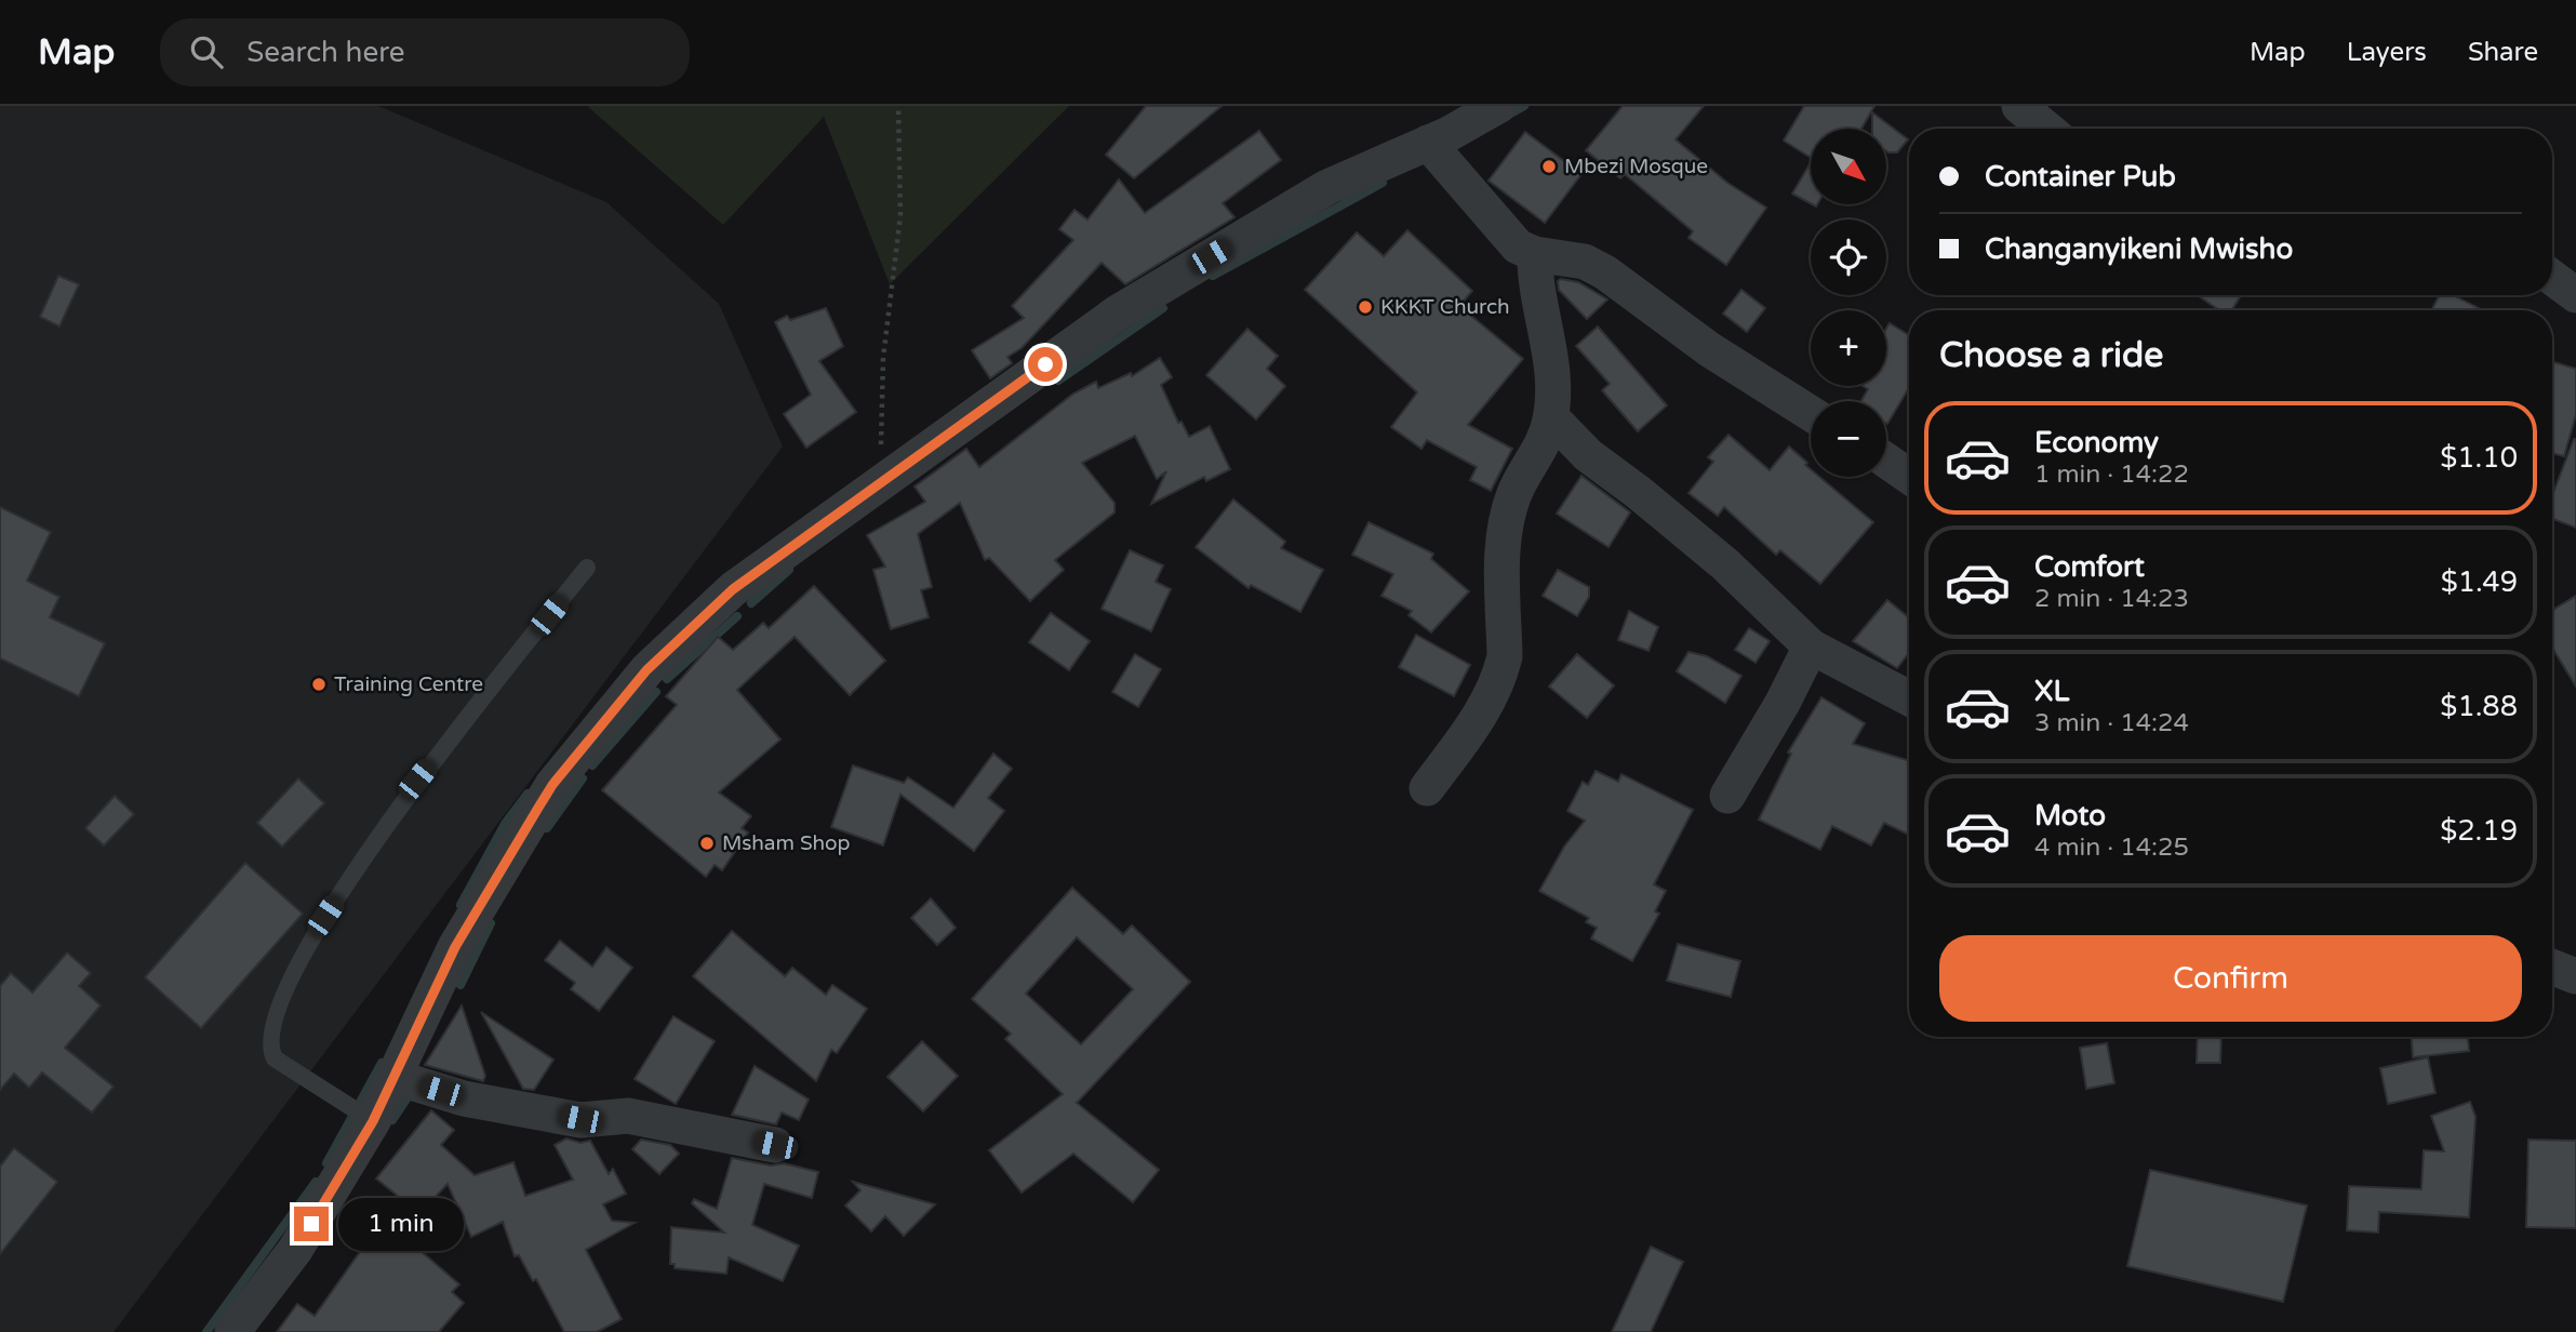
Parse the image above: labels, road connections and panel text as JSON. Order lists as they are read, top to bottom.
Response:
{
  "places": [
    "Mbezi Mosque",
    "KKKT Church",
    "Training Centre",
    "Msham Shop"
  ],
  "north": "bottom right",
  "page": {
    "header": "Map",
    "search": "Search here",
    "nav": ["Map", "Layers", "Share"],
    "map_buttons": ["+", "−"],
    "banner": ["Container Pub", "Changanyikeni Mwisho"],
    "heading": "Choose a ride",
    "list": [
      {
        "name": "Economy",
        "note": "1 min · 14:22",
        "value": "$1.10"
      },
      {
        "name": "Comfort",
        "note": "2 min · 14:23",
        "value": "$1.49"
      },
      {
        "name": "XL",
        "note": "3 min · 14:24",
        "value": "$1.88"
      },
      {
        "name": "Moto",
        "note": "4 min · 14:25",
        "value": "$2.19"
      }
    ],
    "buttons": "Confirm",
    "bubble": "1 min"
  }
}
